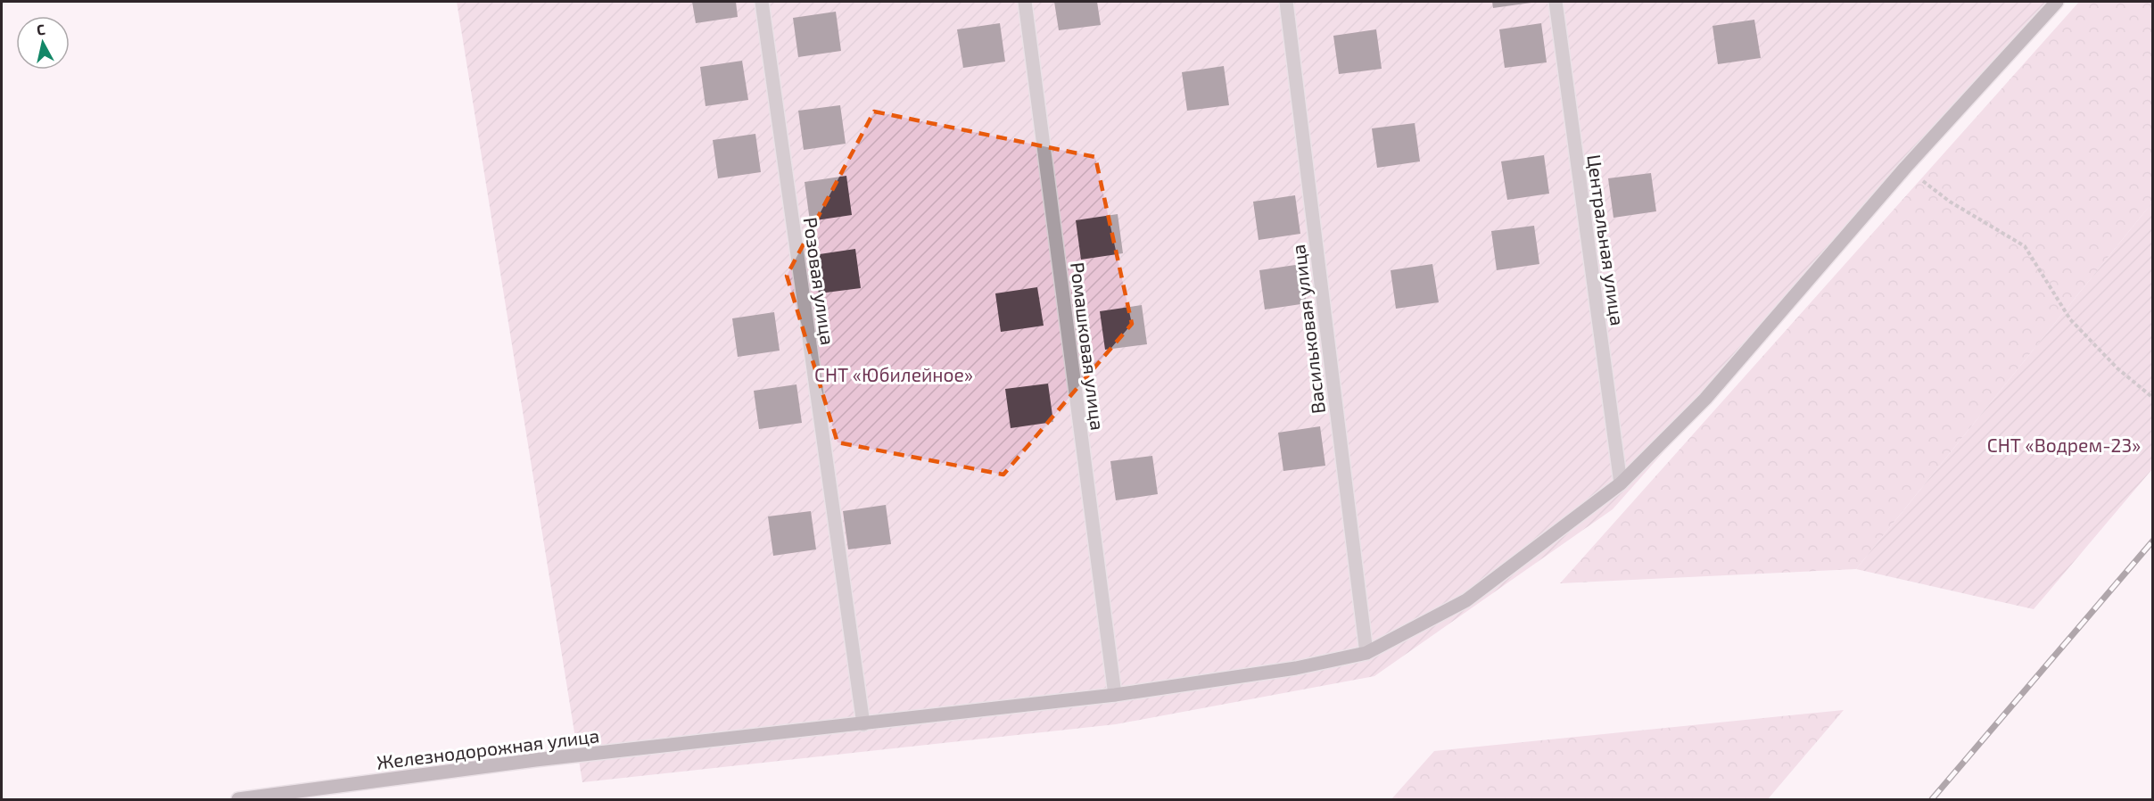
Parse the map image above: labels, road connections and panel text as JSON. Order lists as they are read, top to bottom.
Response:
{
  "streets": {
    "street": [
      "Центральная улица",
      "Розовая улица",
      "Васильковая улица",
      "Ромашковая улица",
      "Железнодорожная улица"
    ]
  },
  "crossings": [
    ["Центральная улица", "Железнодорожная улица"],
    ["Розовая улица", "Железнодорожная улица"],
    ["Васильковая улица", "Железнодорожная улица"],
    ["Ромашковая улица", "Железнодорожная улица"]
  ],
  "parks": ["СНТ «Юбилейное»", "СНТ «Водрем-23»"],
  "north": "top"
}
